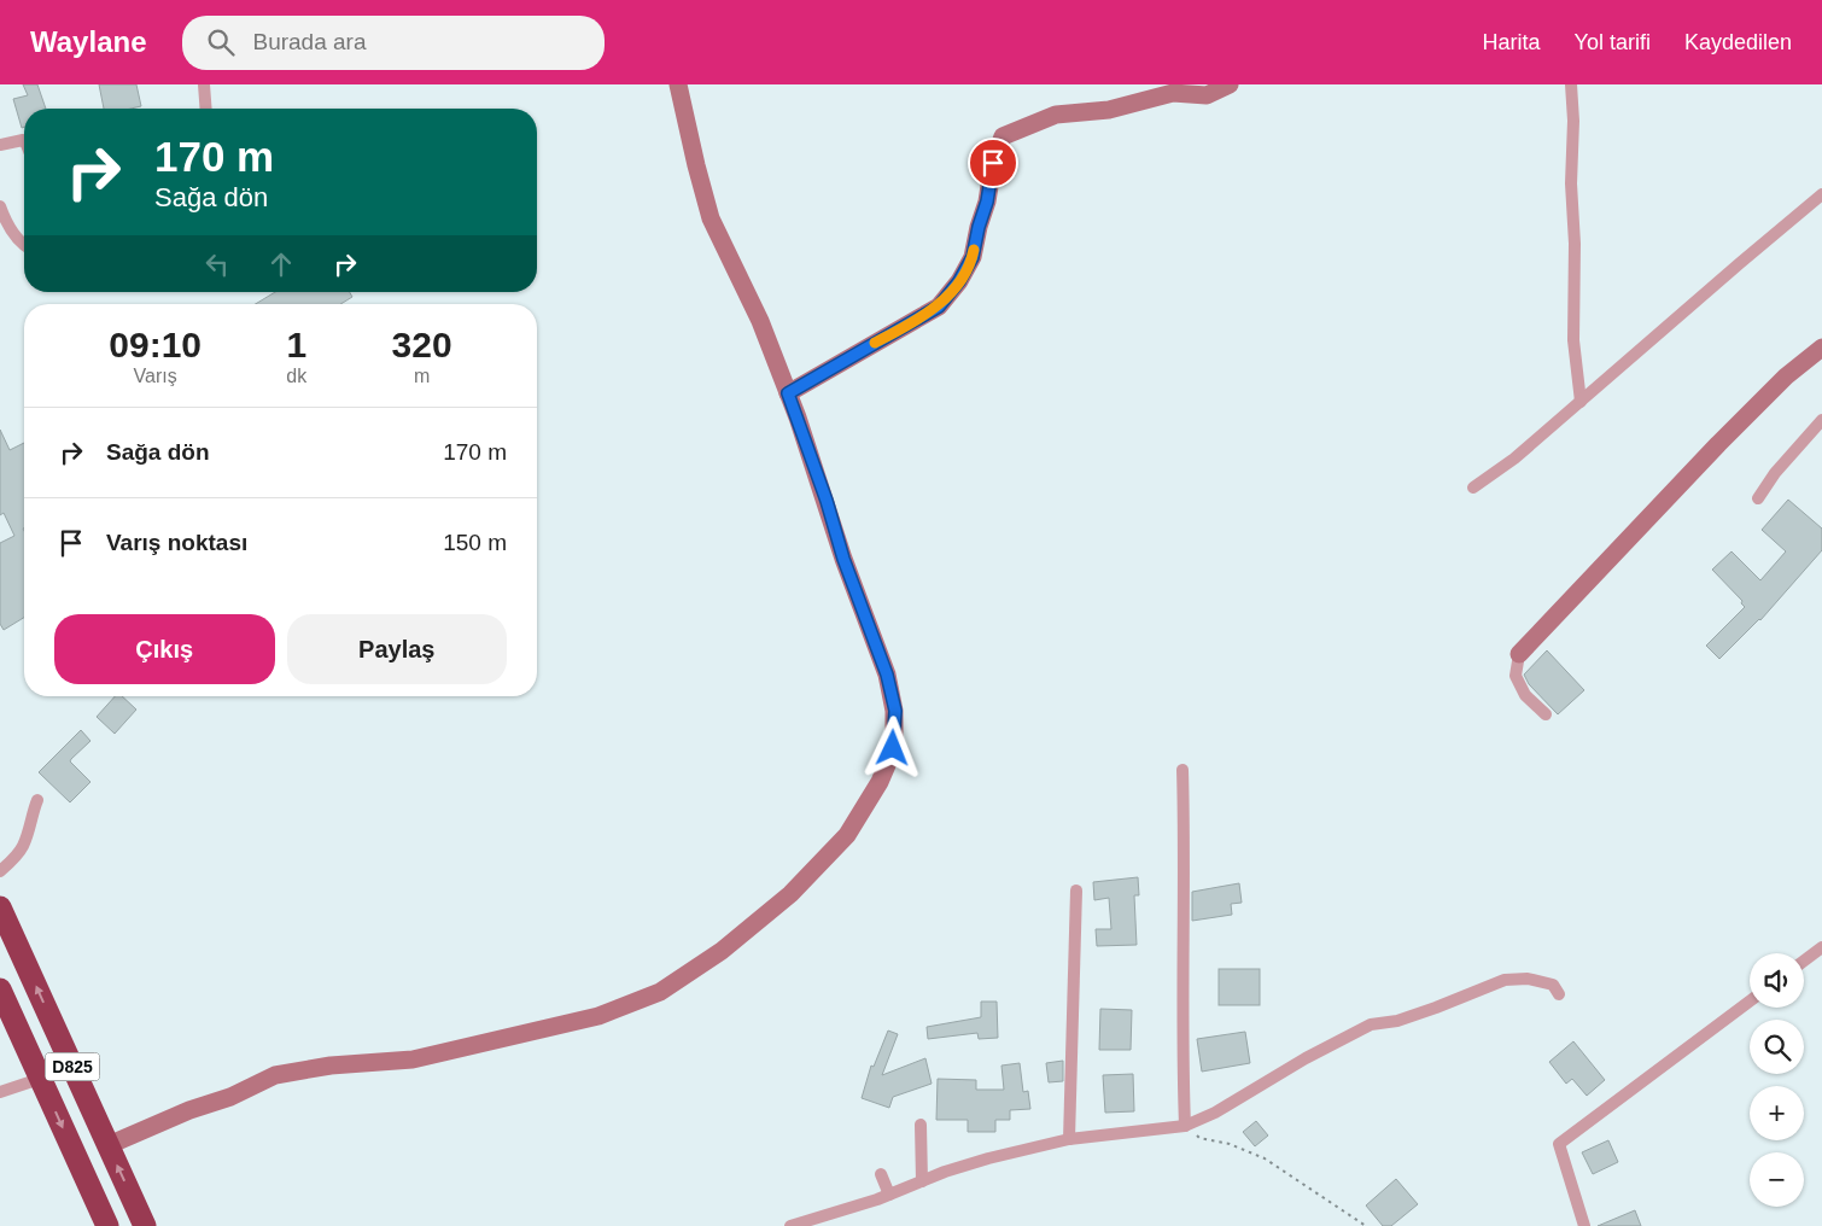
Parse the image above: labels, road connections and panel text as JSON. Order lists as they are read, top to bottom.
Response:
{
  "streets": {
    "highway": ["D825"]
  },
  "page": {
    "header": "Waylane",
    "search": "Burada ara",
    "nav": ["Harita", "Yol tarifi", "Kaydedilen"],
    "turn": ["170 m", "Sağa dön"],
    "eta": [
      "09:10",
      "Varış",
      "1",
      "dk",
      "320",
      "m"
    ],
    "list": [
      {
        "name": "Sağa dön",
        "value": "170 m"
      },
      {
        "name": "Varış noktası",
        "value": "150 m"
      }
    ],
    "buttons": ["Çıkış", "Paylaş"],
    "map_buttons": ["+", "−"]
  }
}
